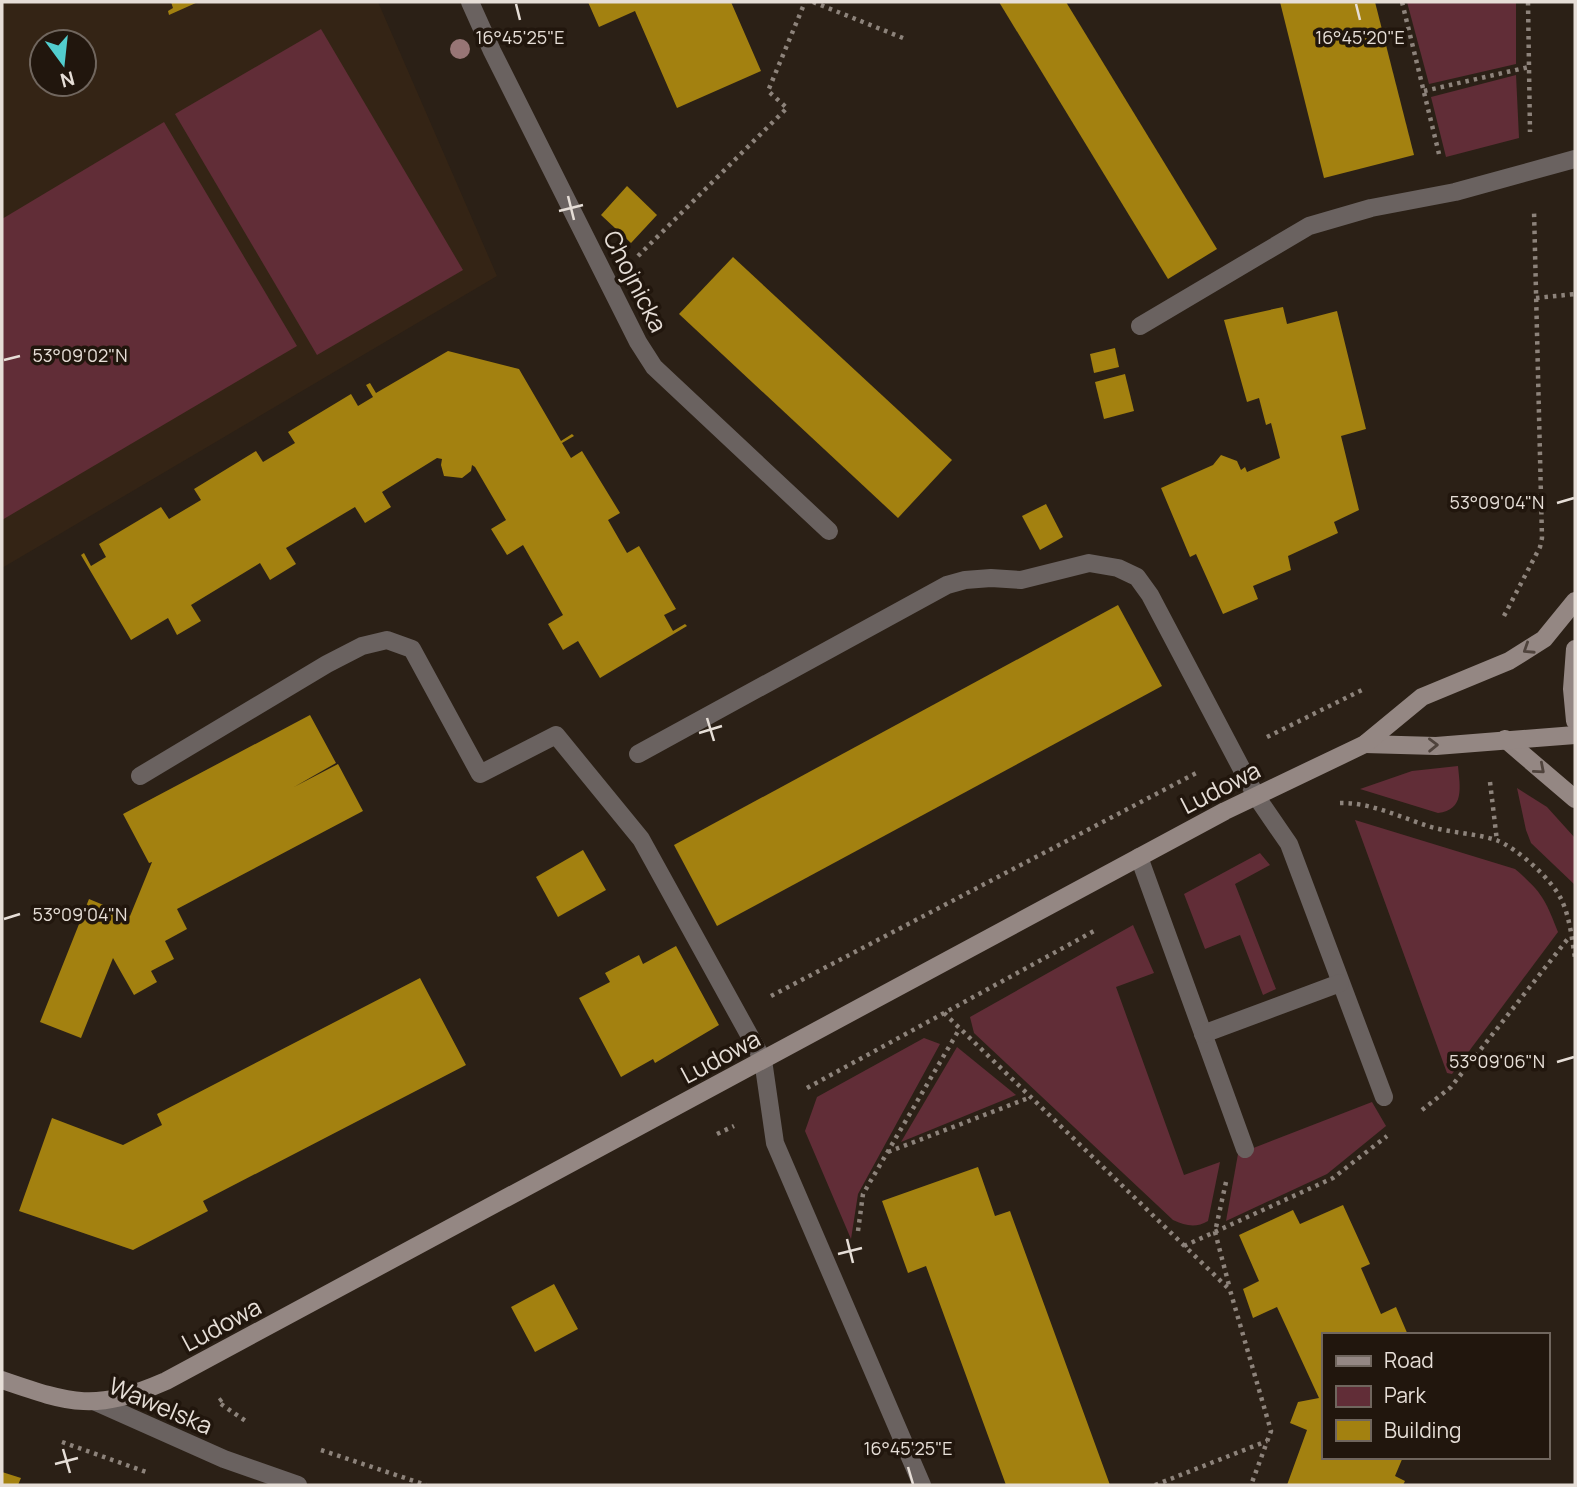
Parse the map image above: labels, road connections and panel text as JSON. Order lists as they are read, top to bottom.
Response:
{
  "streets": {
    "street": ["Chojnicka", "Ludowa", "Wawelska"]
  },
  "crossings": [
    ["Ludowa", "Wawelska"]
  ],
  "legend": ["Road", "Park", "Building"],
  "north": "bottom",
  "coordinates": [
    "16°45'25\"E",
    "16°45'20\"E",
    "53°09'02\"N",
    "53°09'04\"N",
    "53°09'06\"N"
  ]
}
